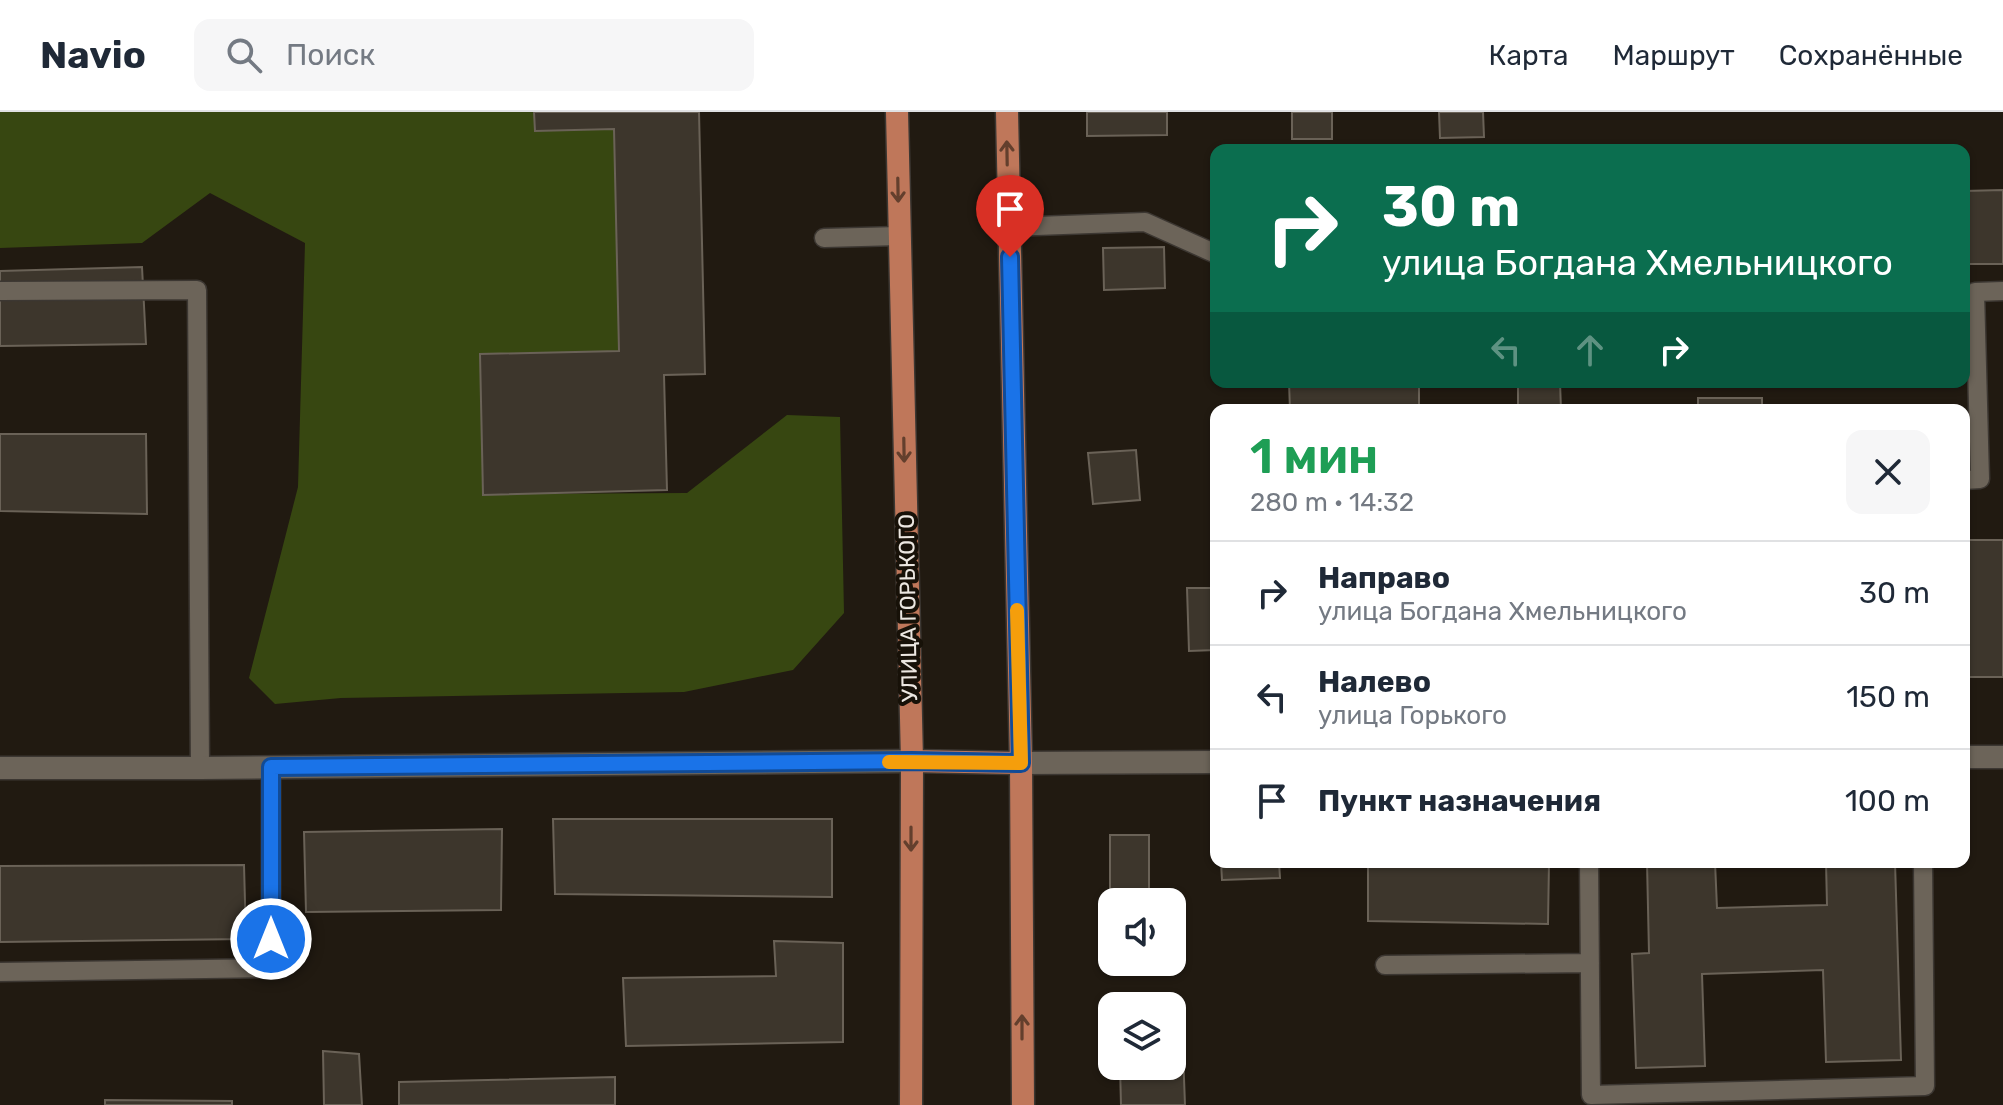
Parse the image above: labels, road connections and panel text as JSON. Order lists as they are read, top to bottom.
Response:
{
  "streets": {
    "main road": ["УЛИЦА ГОРЬКОГО"]
  },
  "page": {
    "header": "Navio",
    "search": "Поиск",
    "nav": ["Карта", "Маршрут", "Сохранённые"],
    "turn": ["30 m", "улица Богдана Хмельницкого"],
    "heading": ["1 мин", "280 m · 14:32"],
    "list": [
      {
        "name": "Направо",
        "note": "улица Богдана Хмельницкого",
        "value": "30 m"
      },
      {
        "name": "Налево",
        "note": "улица Горького",
        "value": "150 m"
      },
      {
        "name": "Пункт назначения",
        "value": "100 m"
      }
    ]
  }
}
